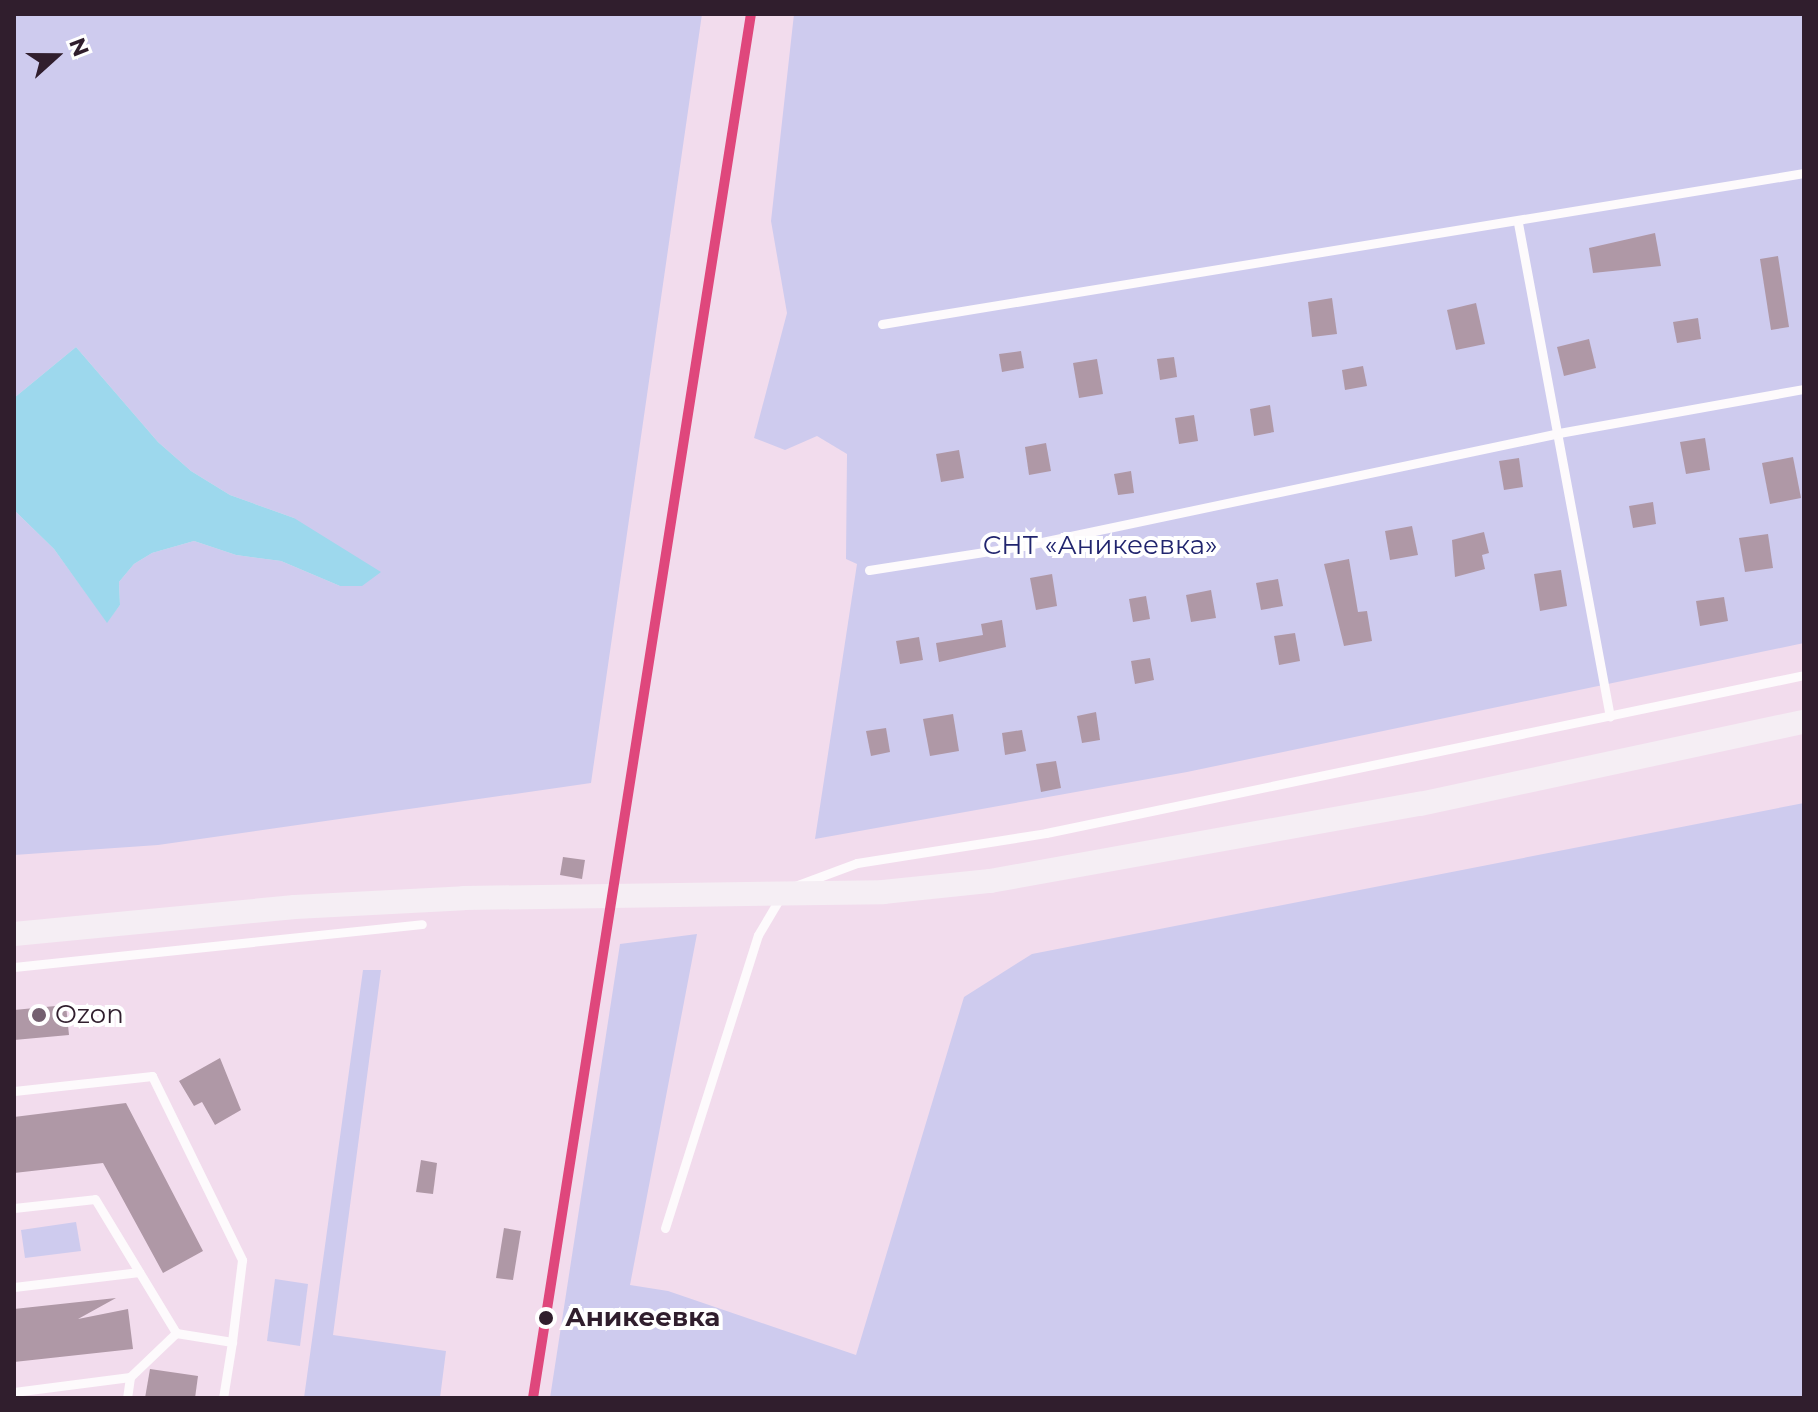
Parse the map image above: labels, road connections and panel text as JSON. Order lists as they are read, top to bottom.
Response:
{
  "parks": ["СНТ «Аникеевка»"],
  "places": ["Ozon", "Аникеевка"],
  "north": "right"
}
